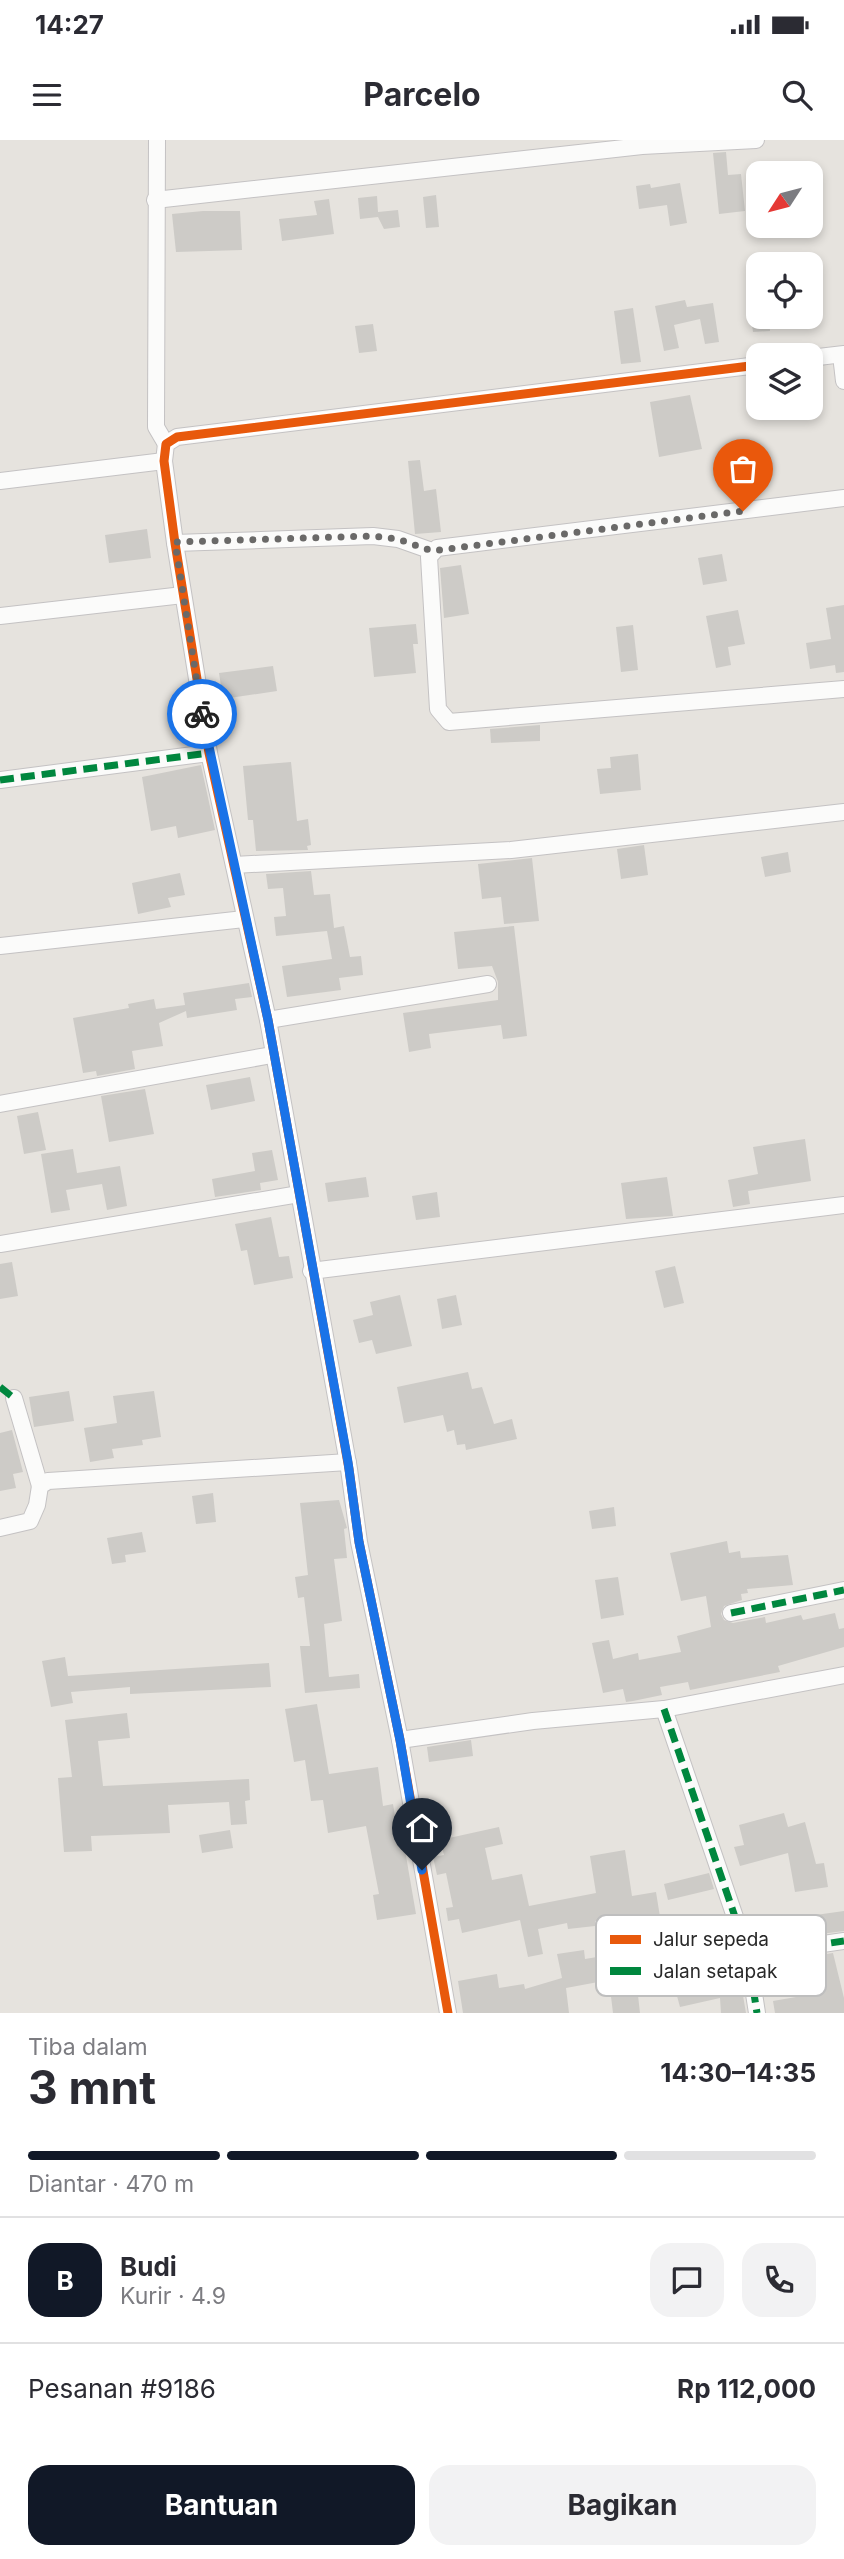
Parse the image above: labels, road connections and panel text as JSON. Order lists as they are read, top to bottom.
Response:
{
  "legend": ["Jalur sepeda", "Jalan setapak"],
  "north": "bottom left",
  "page": {
    "status": "14:27",
    "header": "Parcelo",
    "heading": ["3 mnt", "Tiba dalam", "14:30–14:35"],
    "panel": [
      "Budi",
      "Kurir · 4.9",
      "Pesanan #9186",
      "Rp 112,000"
    ],
    "bar": "Diantar · 470 m",
    "round": "B",
    "buttons": ["Bantuan", "Bagikan"]
  }
}
